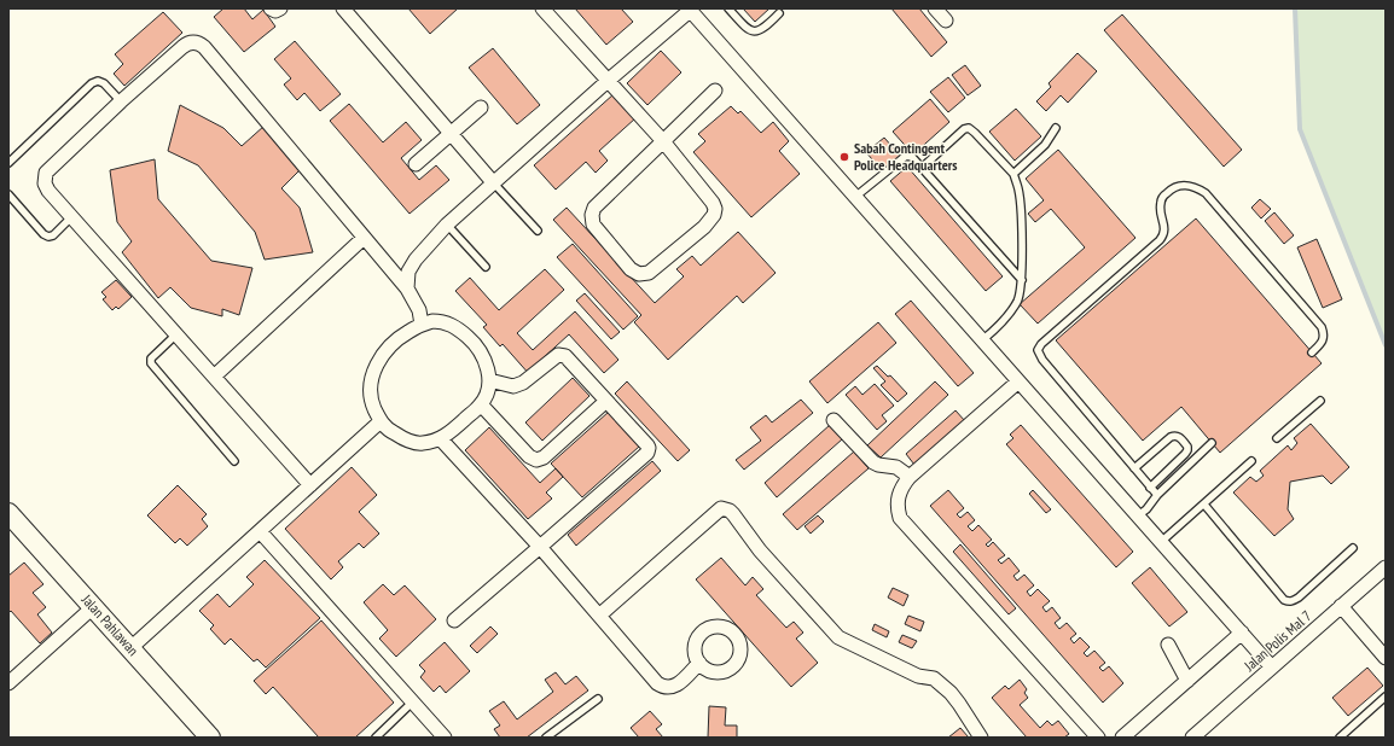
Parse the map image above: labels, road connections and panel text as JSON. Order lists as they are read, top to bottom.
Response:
{
  "streets": {
    "street": ["Jalan Pahlawan", "Jalan Polis Mal 7"]
  },
  "places": ["Sabah Contingent Police Headquarters"]
}
